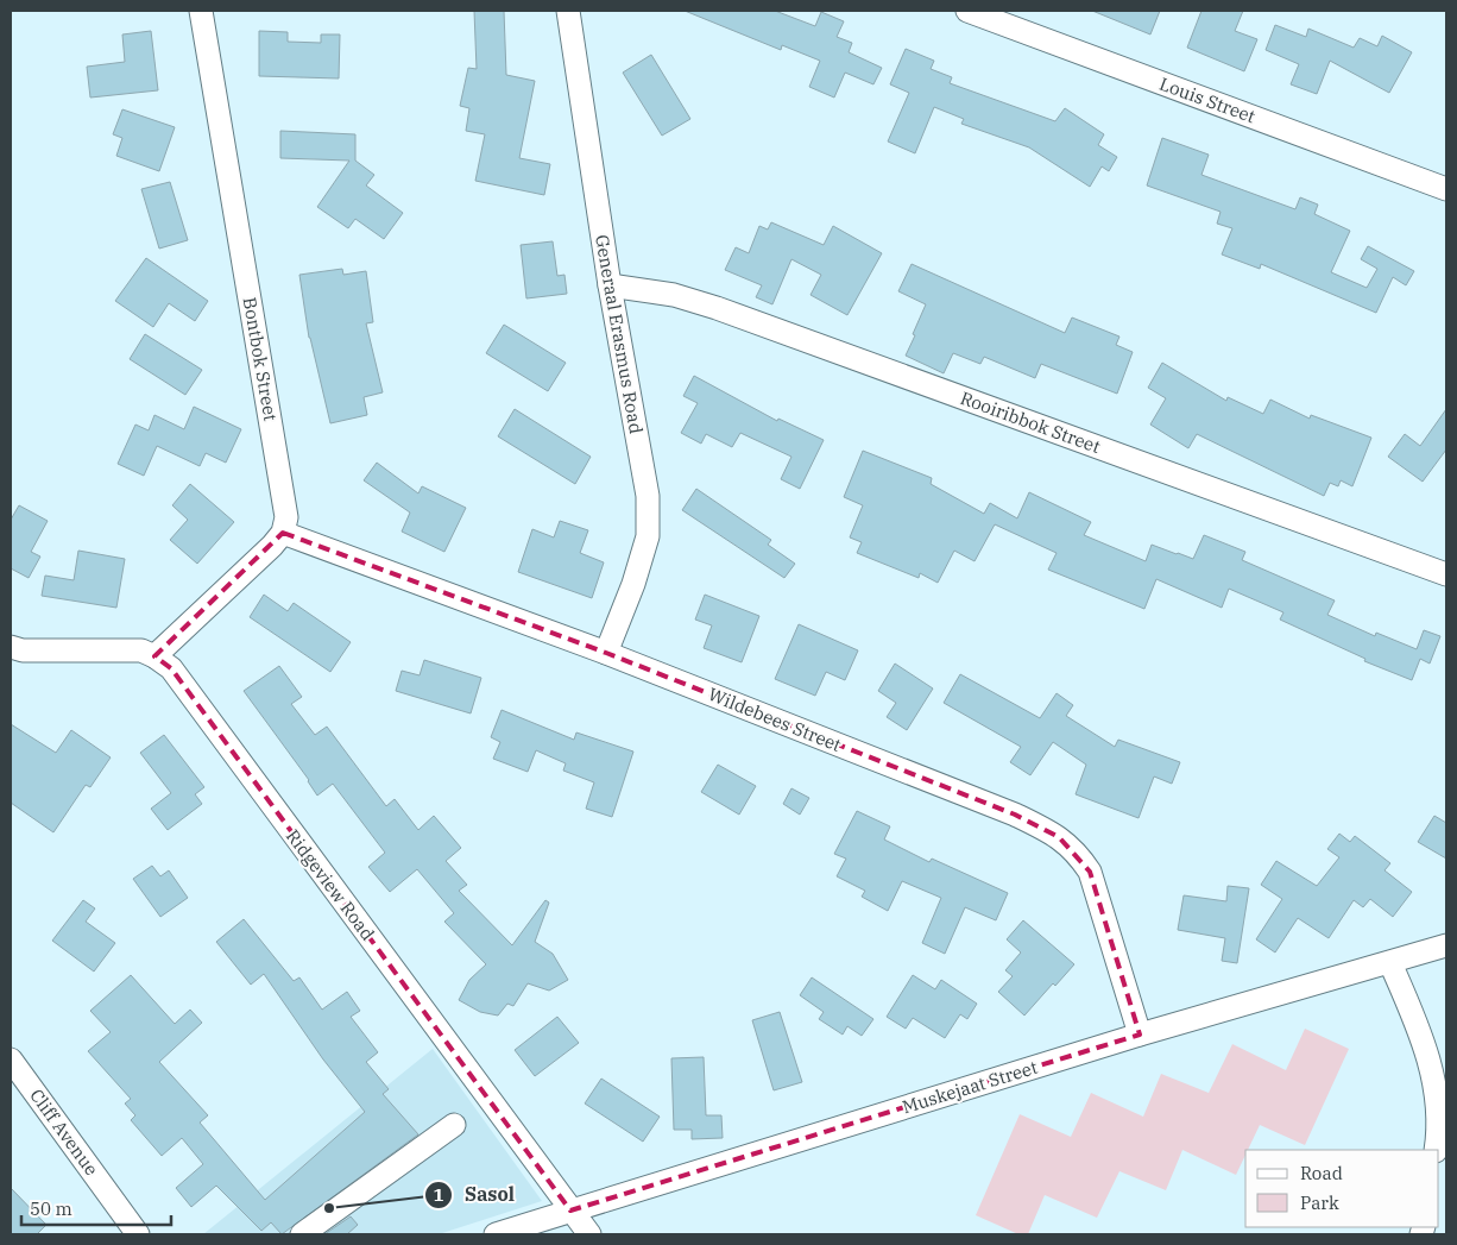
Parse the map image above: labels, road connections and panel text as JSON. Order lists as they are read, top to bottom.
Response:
{
  "streets": {
    "street": [
      "Louis Street",
      "Generaal Erasmus Road",
      "Bontbok Street",
      "Rooiribbok Street",
      "Wildebees Street",
      "Ridgeview Road",
      "Muskejaat Street",
      "Cliff Avenue"
    ]
  },
  "crossings": [
    ["Generaal Erasmus Road", "Rooiribbok Street"],
    ["Generaal Erasmus Road", "Wildebees Street"],
    ["Bontbok Street", "Wildebees Street"],
    ["Wildebees Street", "Muskejaat Street"],
    ["Ridgeview Road", "Muskejaat Street"]
  ],
  "places": ["Sasol"],
  "legend": ["Road", "Park"],
  "scale_bar": "50 m"
}
